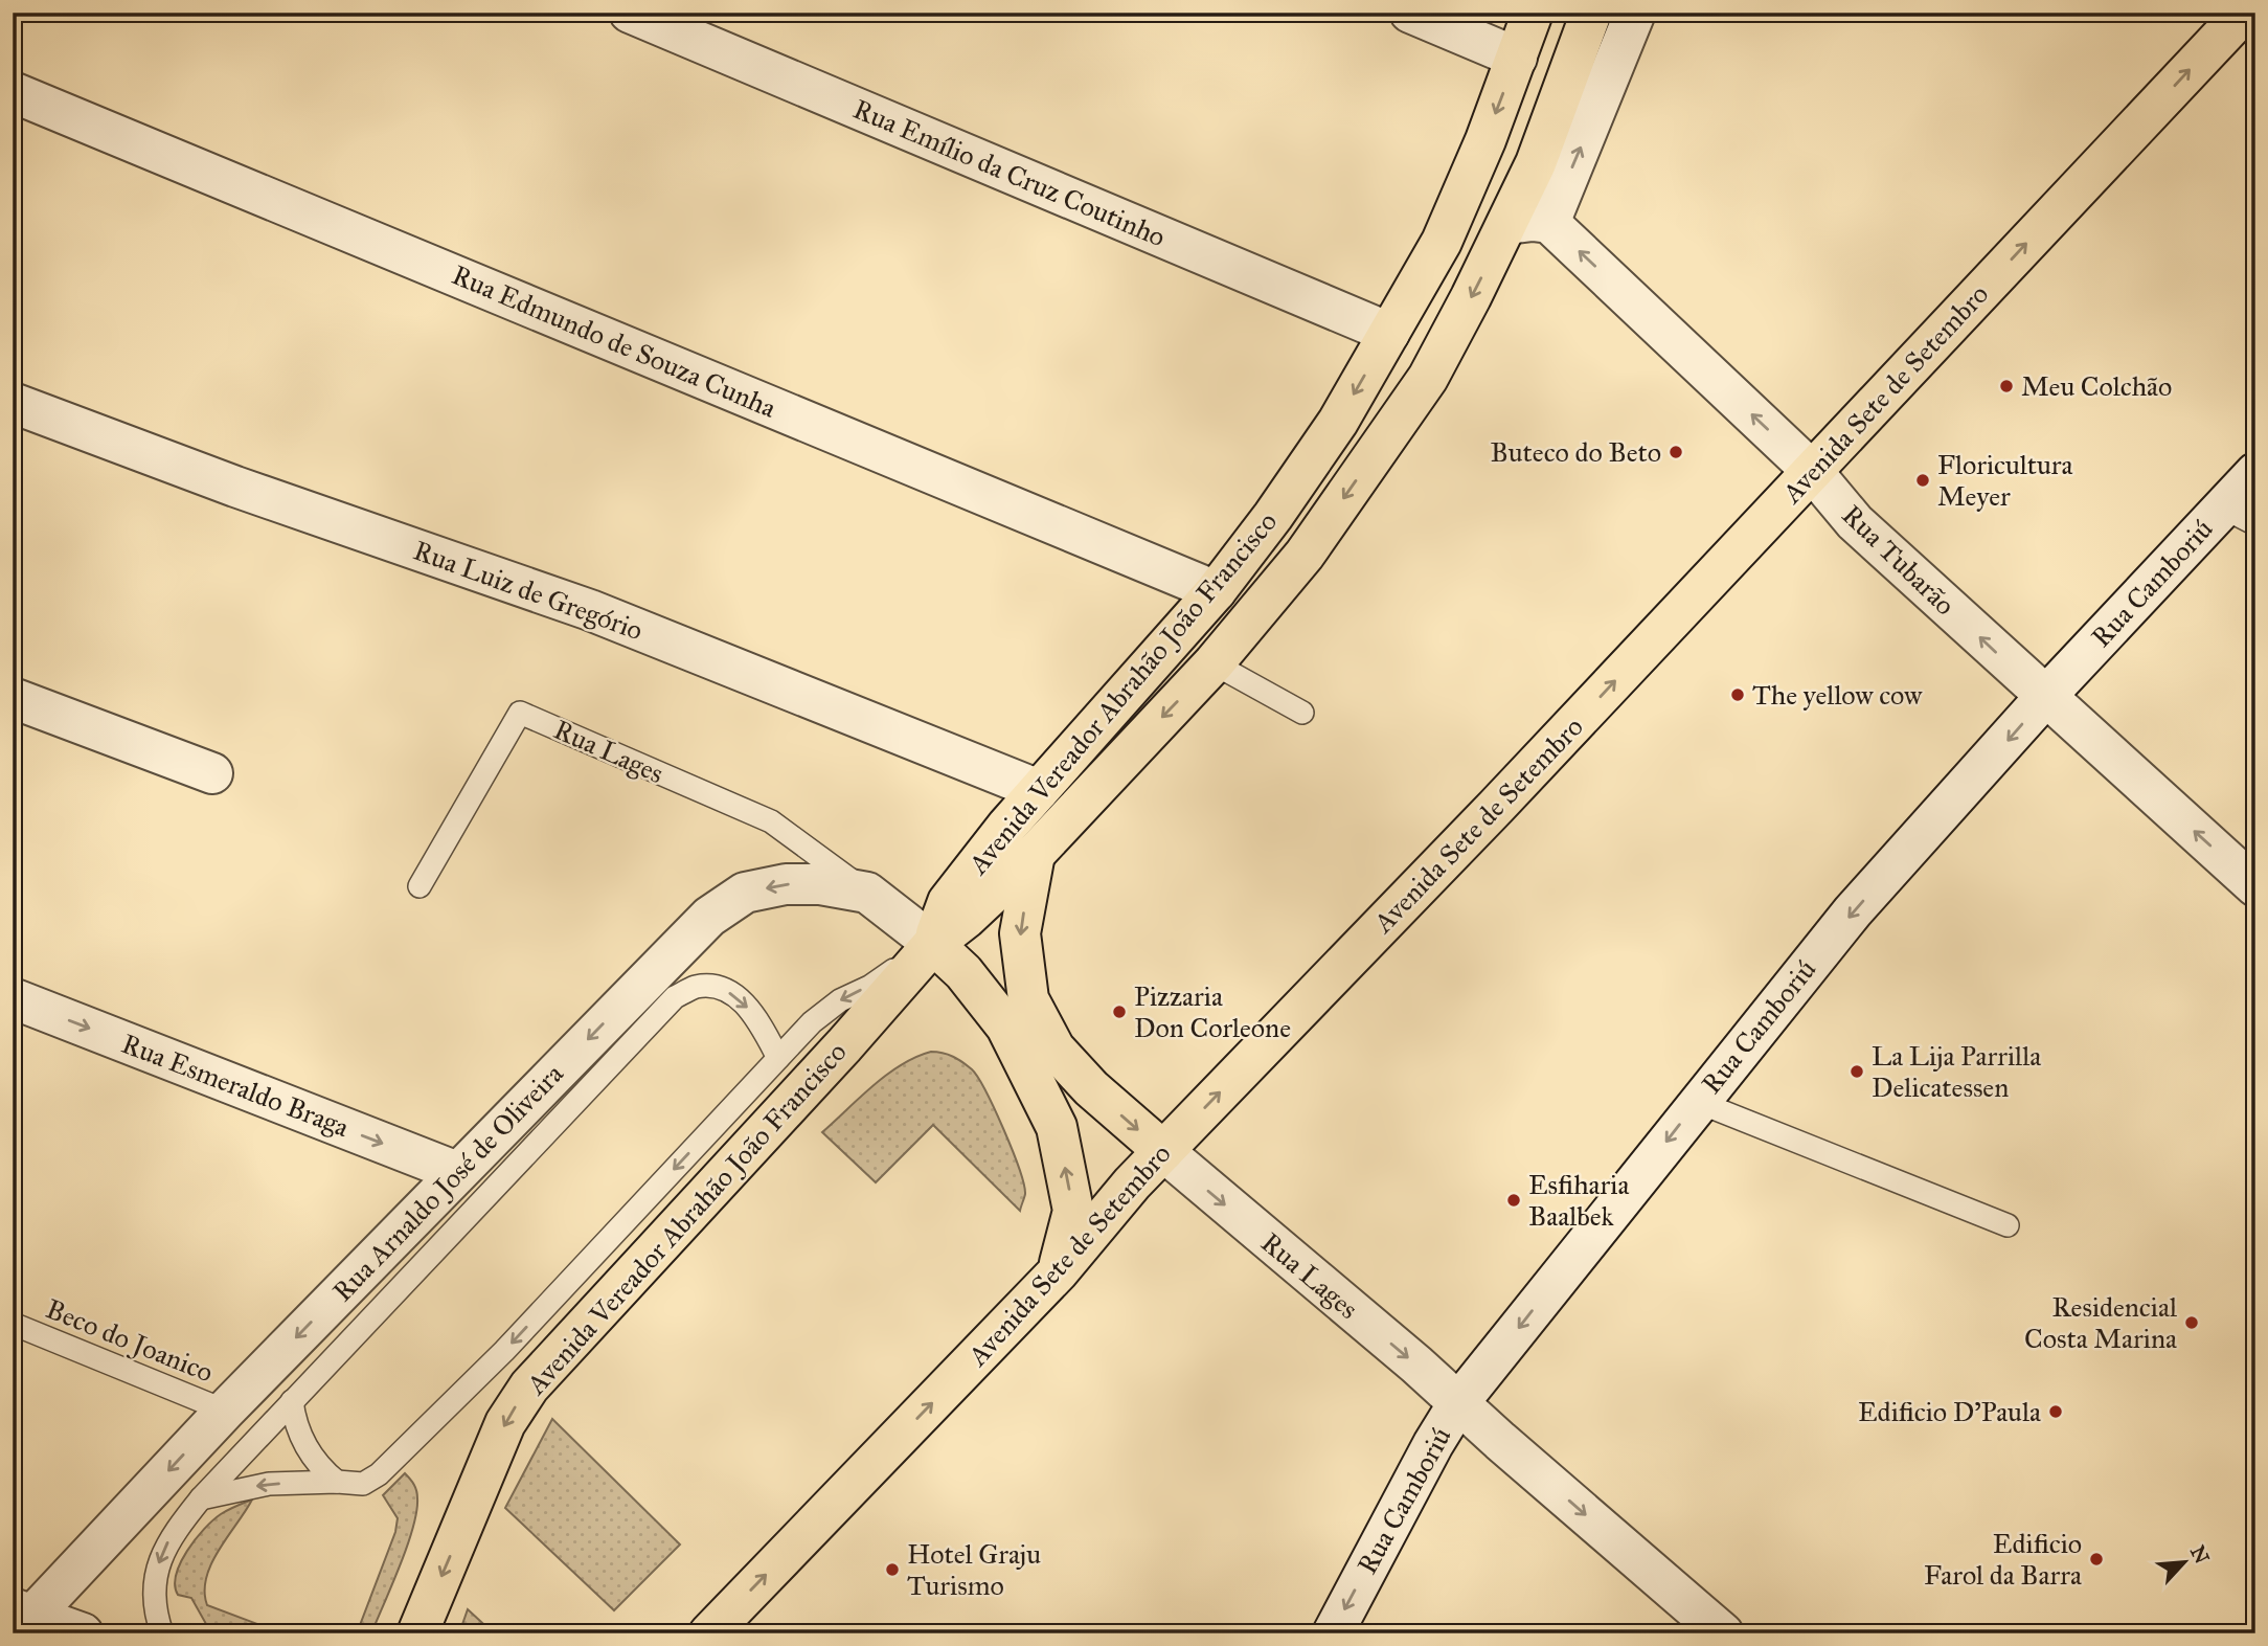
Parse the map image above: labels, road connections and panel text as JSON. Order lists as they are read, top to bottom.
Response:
{
  "streets": {
    "main road": ["Avenida Sete de Setembro", "Avenida Vereador Abrahão João Francisco", "Rua Lages"],
    "street": [
      "Rua Emílio da Cruz Coutinho",
      "Rua Edmundo de Souza Cunha",
      "Rua Tubarão",
      "Rua Camboriú",
      "Rua Luiz de Gregório",
      "Rua Esmeraldo Braga",
      "Rua Arnaldo José de Oliveira"
    ],
    "lane": ["Beco do Joanico"]
  },
  "crossings": [
    ["Rua Emílio da Cruz Coutinho", "Avenida Vereador Abrahão João Francisco"],
    ["Rua Edmundo de Souza Cunha", "Avenida Vereador Abrahão João Francisco"],
    ["Avenida Sete de Setembro", "Rua Tubarão"],
    ["Avenida Sete de Setembro", "Rua Lages"],
    ["Rua Tubarão", "Rua Camboriú"],
    ["Rua Camboriú", "Rua Lages"],
    ["Rua Luiz de Gregório", "Avenida Vereador Abrahão João Francisco"],
    ["Avenida Vereador Abrahão João Francisco", "Rua Lages"],
    ["Avenida Vereador Abrahão João Francisco", "Rua Arnaldo José de Oliveira"],
    ["Rua Lages", "Rua Arnaldo José de Oliveira"],
    ["Rua Esmeraldo Braga", "Rua Arnaldo José de Oliveira"],
    ["Rua Arnaldo José de Oliveira", "Beco do Joanico"]
  ],
  "one_way": [
    "Avenida Sete de Setembro",
    "Rua Tubarão",
    "Rua Camboriú",
    "Avenida Vereador Abrahão João Francisco",
    "Rua Lages",
    "Rua Esmeraldo Braga",
    "Rua Arnaldo José de Oliveira"
  ],
  "places": [
    "Meu Colchão",
    "Buteco do Beto",
    "Floricultura Meyer",
    "The yellow cow",
    "Pizzaria Don Corleone",
    "La Lija Parrilla Delicatessen",
    "Esfiharia Baalbek",
    "Residencial Costa Marina",
    "Edificio D'Paula",
    "Edificio Farol da Barra",
    "Hotel Graju Turismo"
  ],
  "north": "top right"
}
